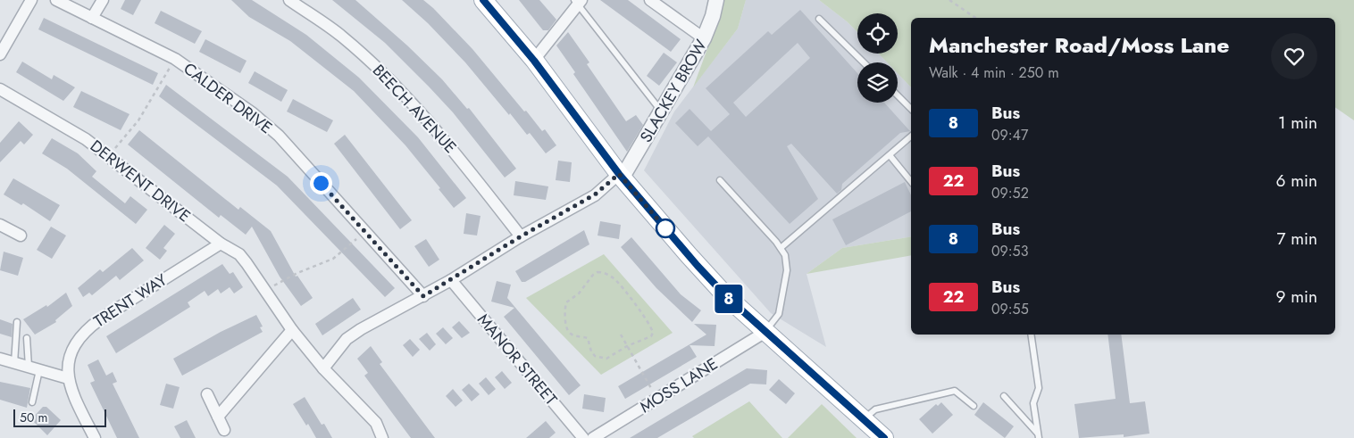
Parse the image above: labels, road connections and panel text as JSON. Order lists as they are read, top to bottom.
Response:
{
  "streets": {
    "street": [
      "SLACKEY BROW",
      "CALDER DRIVE",
      "BEECH AVENUE",
      "DERWENT DRIVE",
      "TRENT WAY",
      "MANOR STREET",
      "MOSS LANE"
    ]
  },
  "crossings": [
    ["DERWENT DRIVE", "TRENT WAY"]
  ],
  "lines": ["bus line 8"],
  "scale_bar": "50 m",
  "page": {
    "on_map": "8",
    "heading": ["Manchester Road/Moss Lane", "Walk · 4 min · 250 m"],
    "list": [
      {
        "mark": "8",
        "name": "Bus",
        "note": "09:47",
        "value": "1 min"
      },
      {
        "mark": "22",
        "name": "Bus",
        "note": "09:52",
        "value": "6 min"
      },
      {
        "mark": "8",
        "name": "Bus",
        "note": "09:53",
        "value": "7 min"
      },
      {
        "mark": "22",
        "name": "Bus",
        "note": "09:55",
        "value": "9 min"
      }
    ],
    "scale": "50 m"
  }
}
